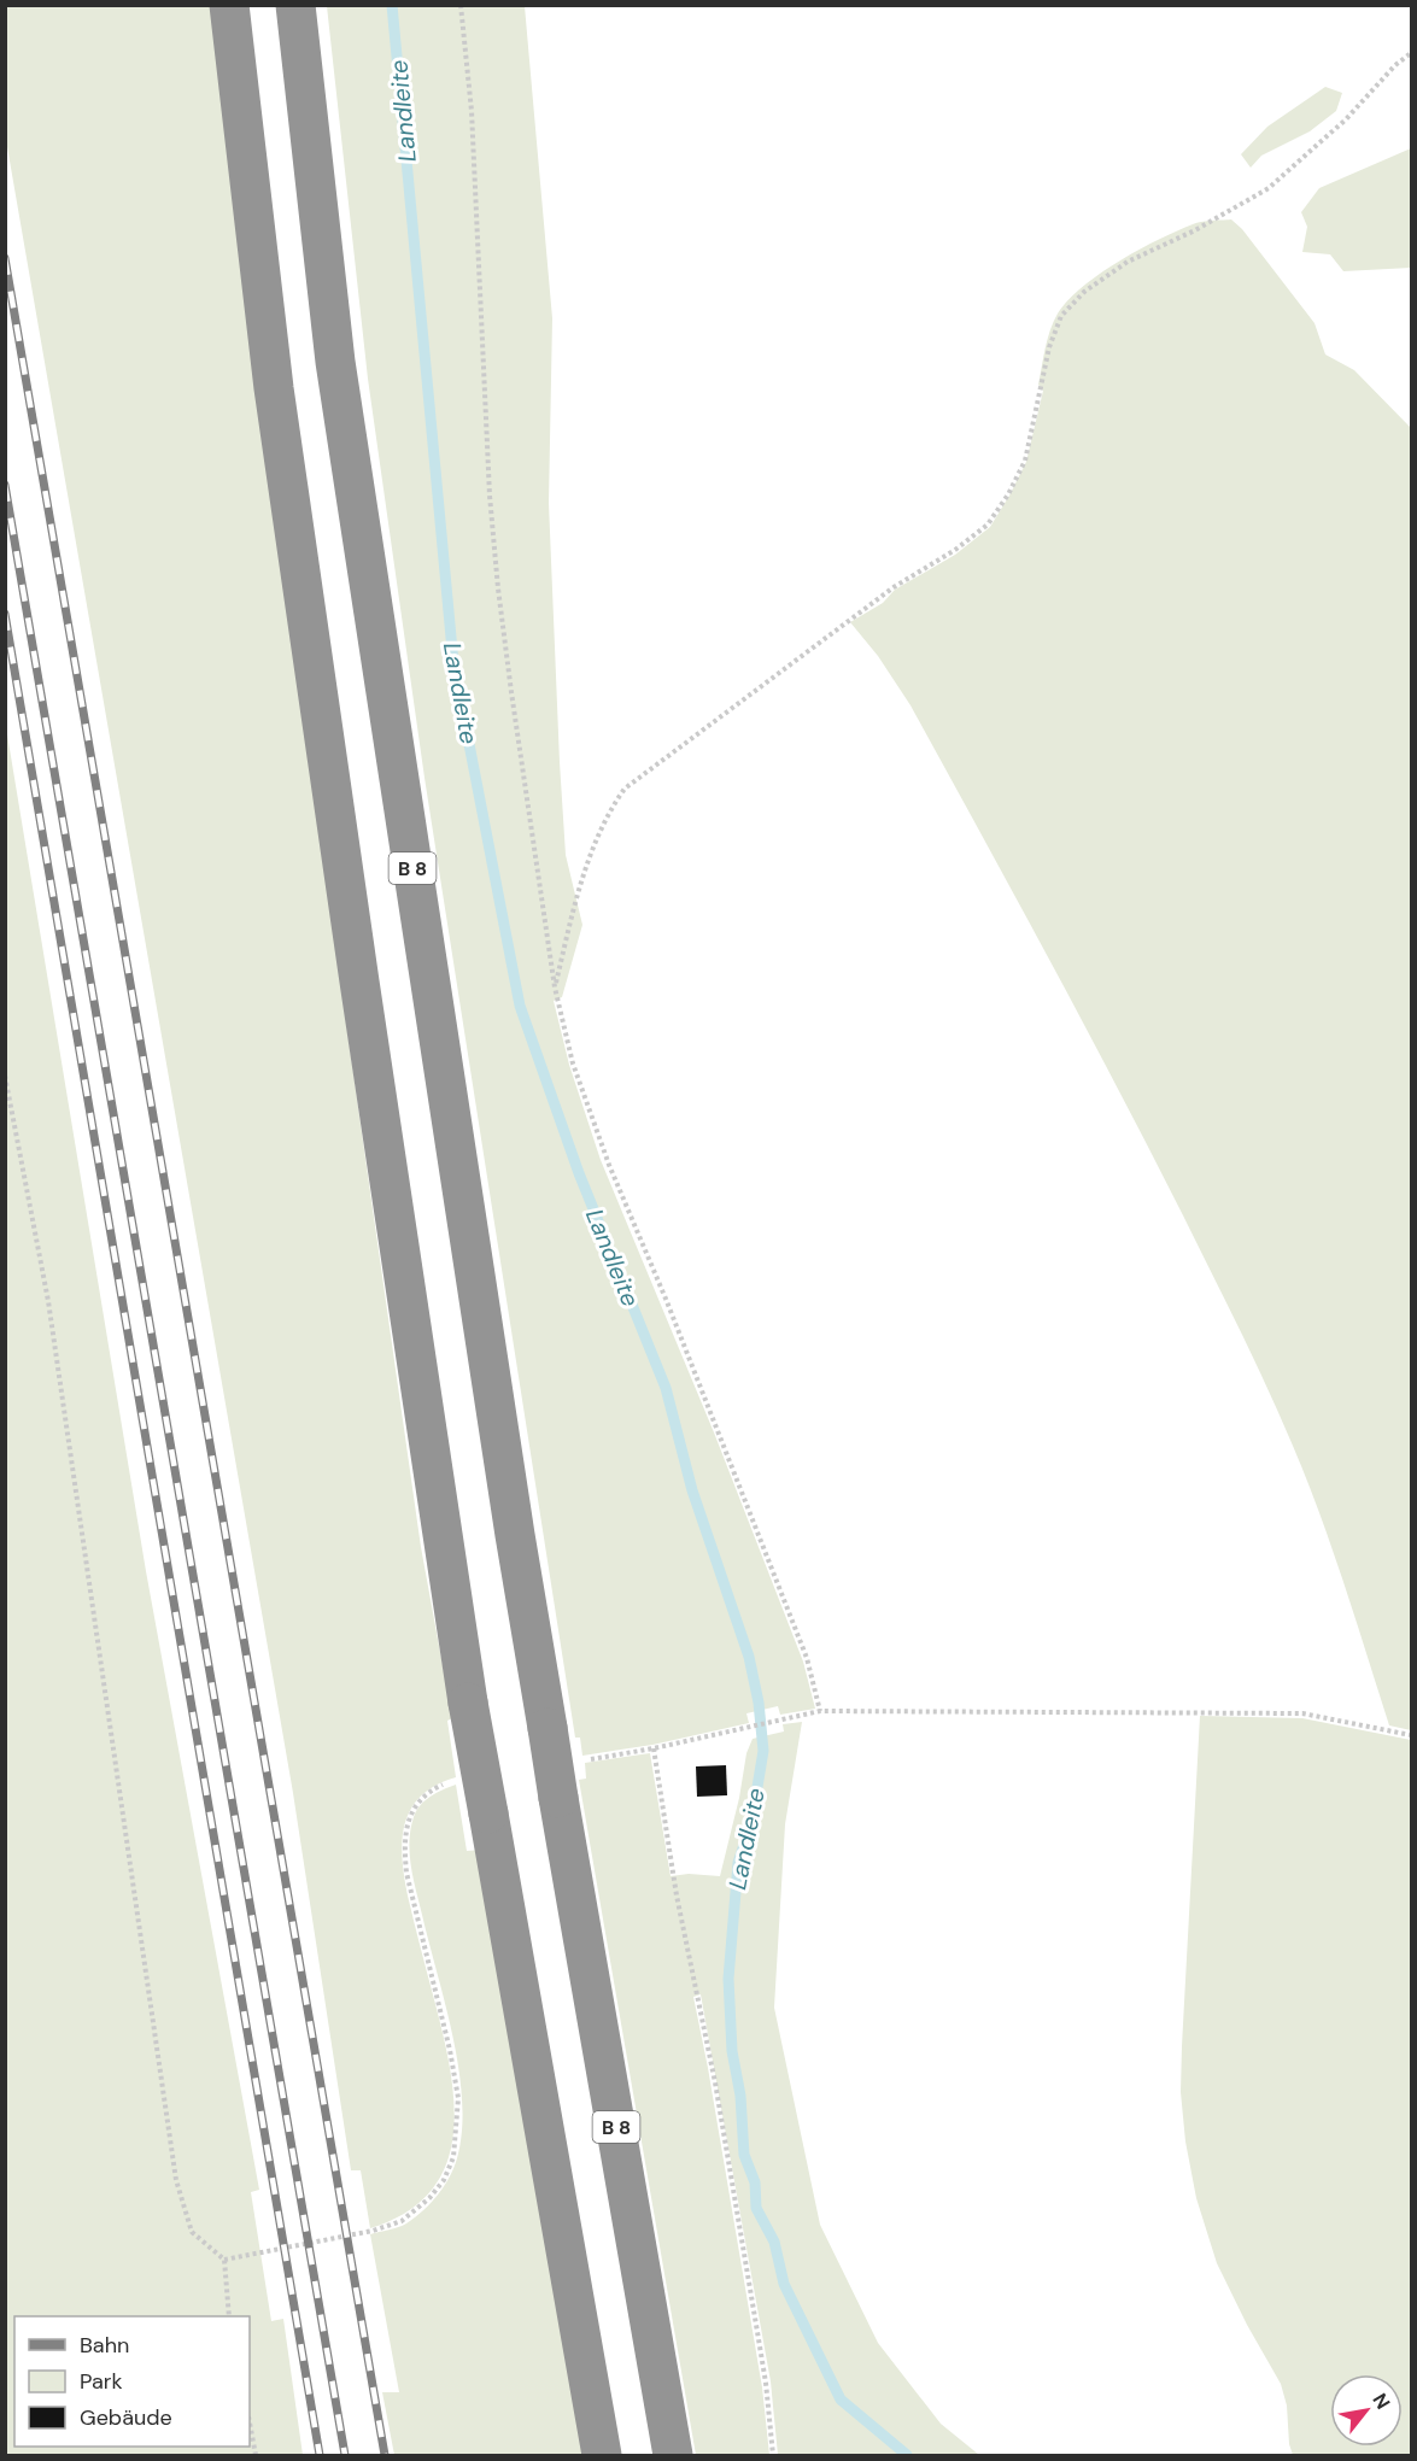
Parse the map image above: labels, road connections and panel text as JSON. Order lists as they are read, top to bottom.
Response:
{
  "streets": {
    "highway": ["B 8"]
  },
  "water": ["Landleite"],
  "legend": ["Bahn", "Park", "Gebäude"],
  "north": "top right"
}
